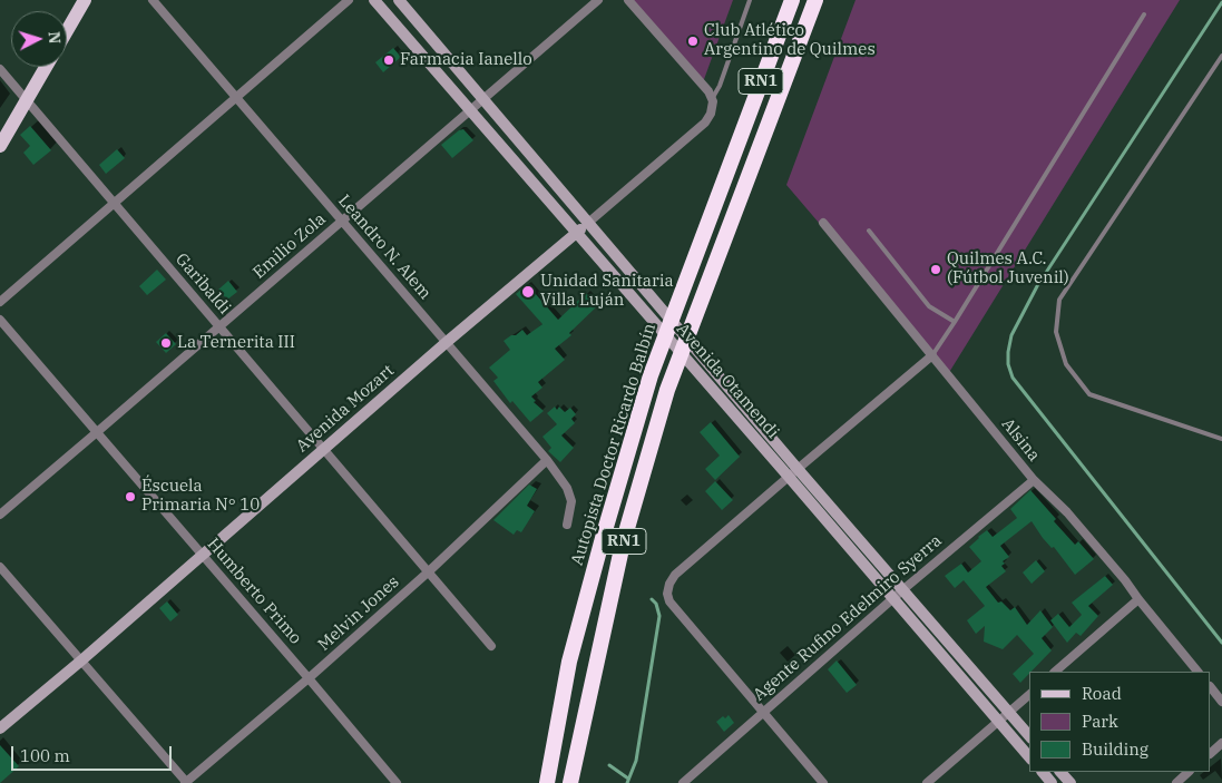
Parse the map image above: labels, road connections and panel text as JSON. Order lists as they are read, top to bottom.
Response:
{
  "streets": {
    "highway": ["RN1", "Autopista Doctor Ricardo Balbín"],
    "main road": ["Avenida Otamendi", "Avenida Mozart"],
    "street": [
      "Emilio Zola",
      "Leandro N. Alem",
      "Garibaldi",
      "Alsina",
      "Humberto Primo",
      "Melvin Jones",
      "Agente Rufino Edelmiro Syerra"
    ]
  },
  "crossings": [
    ["Emilio Zola", "Leandro N. Alem"],
    ["Emilio Zola", "Garibaldi"],
    ["Emilio Zola", "Avenida Otamendi"],
    ["Emilio Zola", "Humberto Primo"],
    ["Leandro N. Alem", "Avenida Mozart"],
    ["Leandro N. Alem", "Melvin Jones"],
    ["Garibaldi", "Avenida Mozart"],
    ["Garibaldi", "Melvin Jones"],
    ["Avenida Otamendi", "Avenida Mozart"],
    ["Avenida Otamendi", "Agente Rufino Edelmiro Syerra"],
    ["Avenida Mozart", "Humberto Primo"],
    ["Alsina", "Agente Rufino Edelmiro Syerra"],
    ["Humberto Primo", "Melvin Jones"]
  ],
  "places": [
    "Club Atlético Argentino de Quilmes",
    "Farmacia Ianello",
    "Quilmes A.C. (Fútbol Juvenil)",
    "Unidad Sanitaria Villa Luján",
    "La Ternerita III",
    "Éscuela Primaria N° 10"
  ],
  "legend": ["Road", "Park", "Building"],
  "scale_bar": "100 m",
  "north": "right"
}
